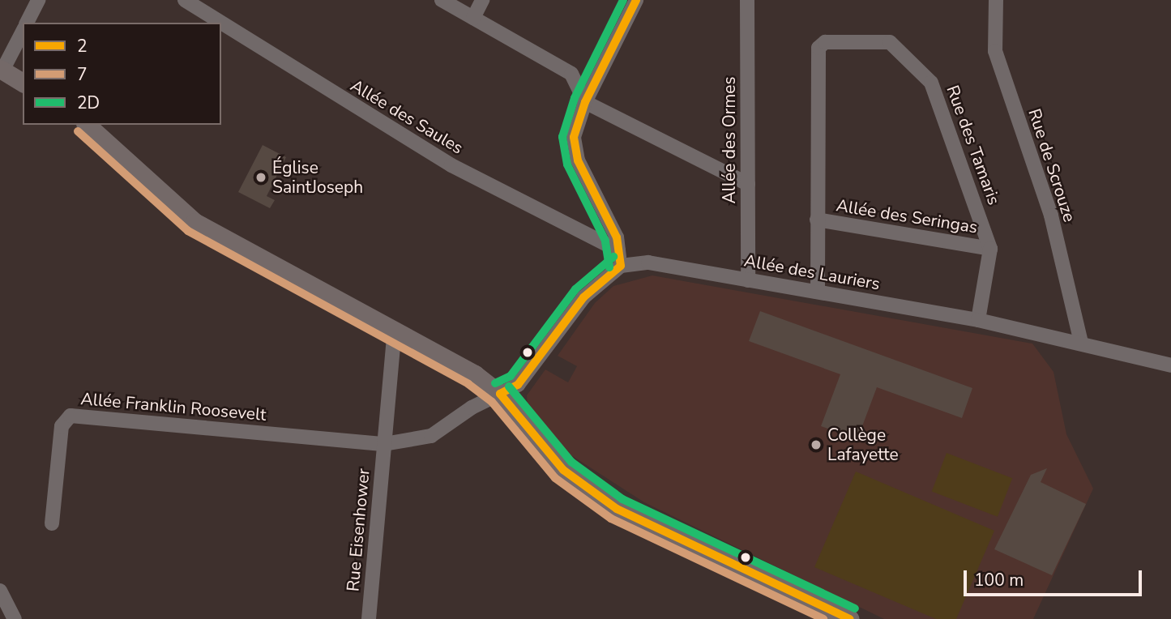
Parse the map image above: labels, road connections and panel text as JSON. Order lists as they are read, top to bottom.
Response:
{
  "streets": {
    "street": [
      "Allée des Saules",
      "Allée des Ormes",
      "Rue des Tamaris",
      "Rue de Scrouze",
      "Allée des Seringas",
      "Allée des Lauriers",
      "Allée Franklin Roosevelt",
      "Rue Eisenhower"
    ]
  },
  "crossings": [
    ["Allée des Ormes", "Allée des Lauriers"],
    ["Rue des Tamaris", "Allée des Seringas"],
    ["Rue des Tamaris", "Allée des Lauriers"],
    ["Rue de Scrouze", "Allée des Lauriers"],
    ["Allée Franklin Roosevelt", "Rue Eisenhower"]
  ],
  "places": ["Église SaintJoseph", "Collège Lafayette"],
  "lines": ["transit line 2", "transit line 2D", "transit line 7"],
  "legend": ["2", "7", "2D"],
  "scale_bar": "100 m"
}
